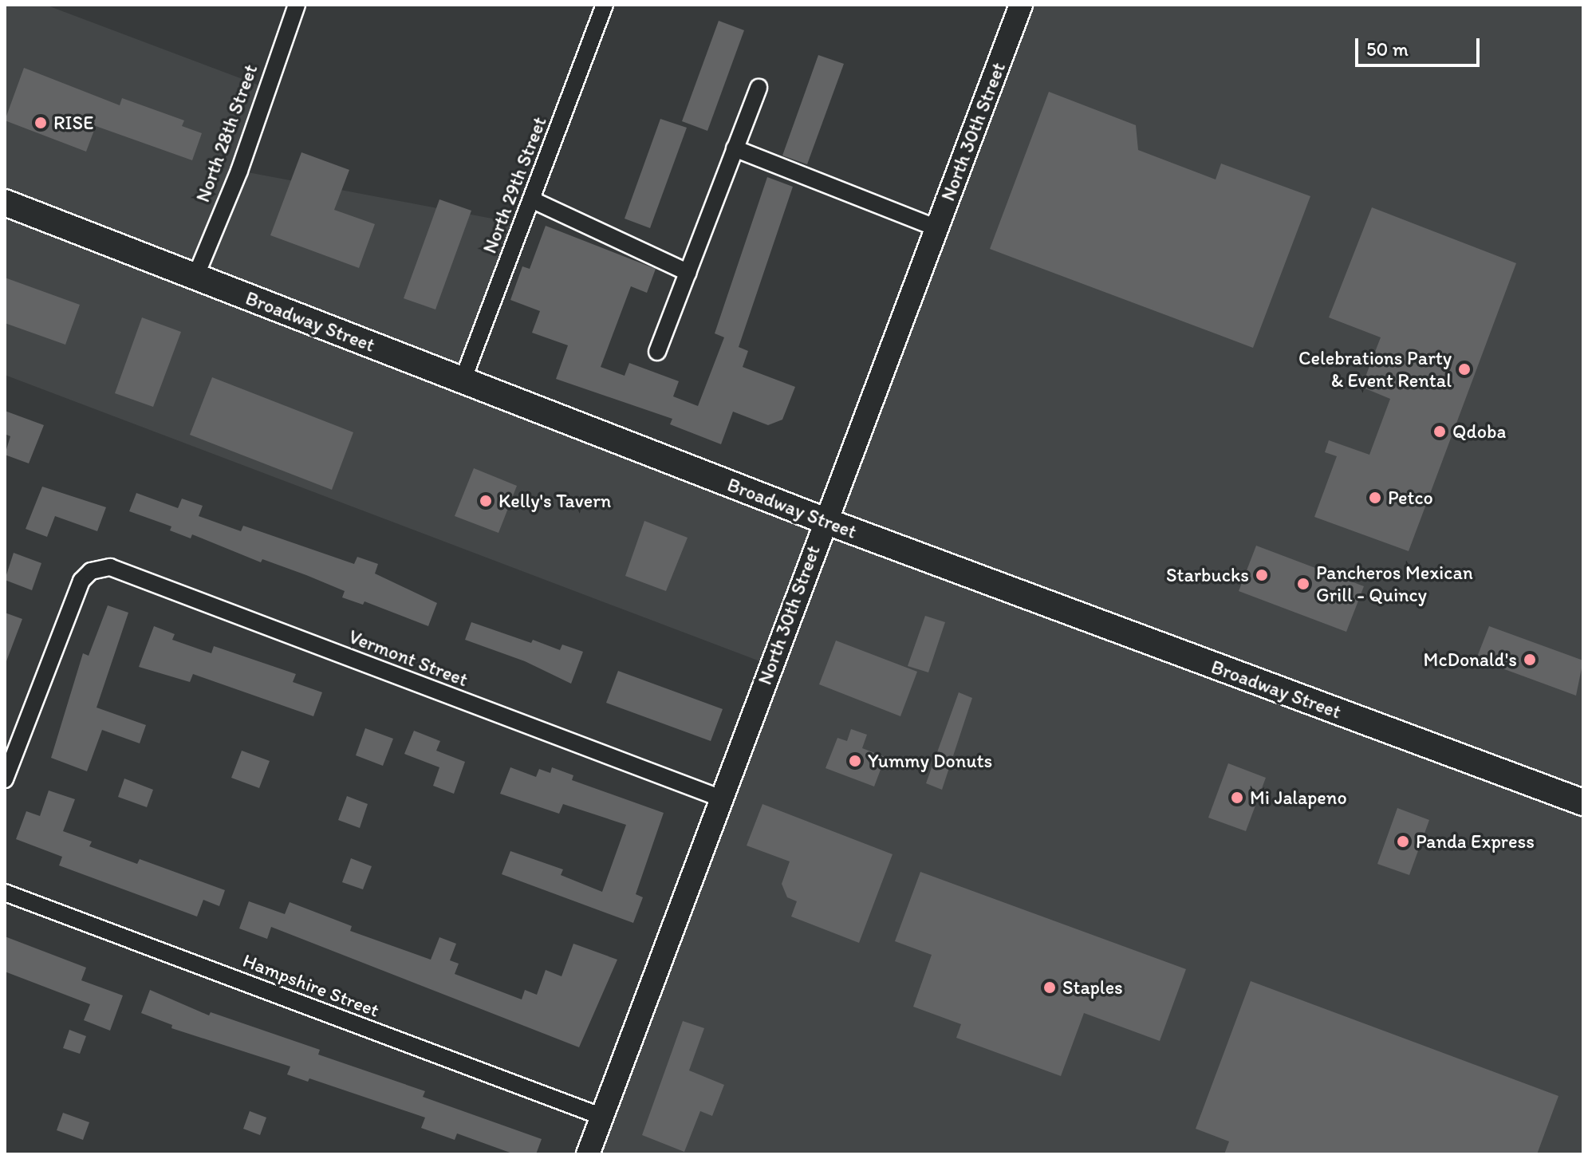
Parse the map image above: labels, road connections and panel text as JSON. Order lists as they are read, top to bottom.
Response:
{
  "streets": {
    "main road": ["Broadway Street"],
    "street": [
      "North 30th Street",
      "North 28th Street",
      "North 29th Street",
      "Vermont Street",
      "Hampshire Street"
    ]
  },
  "crossings": [
    ["North 30th Street", "Broadway Street"],
    ["North 30th Street", "Vermont Street"],
    ["North 30th Street", "Hampshire Street"],
    ["North 28th Street", "Broadway Street"],
    ["North 29th Street", "Broadway Street"]
  ],
  "places": [
    "RISE",
    "Celebrations Party & Event Rental",
    "Qdoba",
    "Petco",
    "Kelly's Tavern",
    "Starbucks",
    "Pancheros Mexican Grill - Quincy",
    "McDonald's",
    "Yummy Donuts",
    "Mi Jalapeno",
    "Panda Express",
    "Staples"
  ],
  "scale_bar": "50 m"
}
